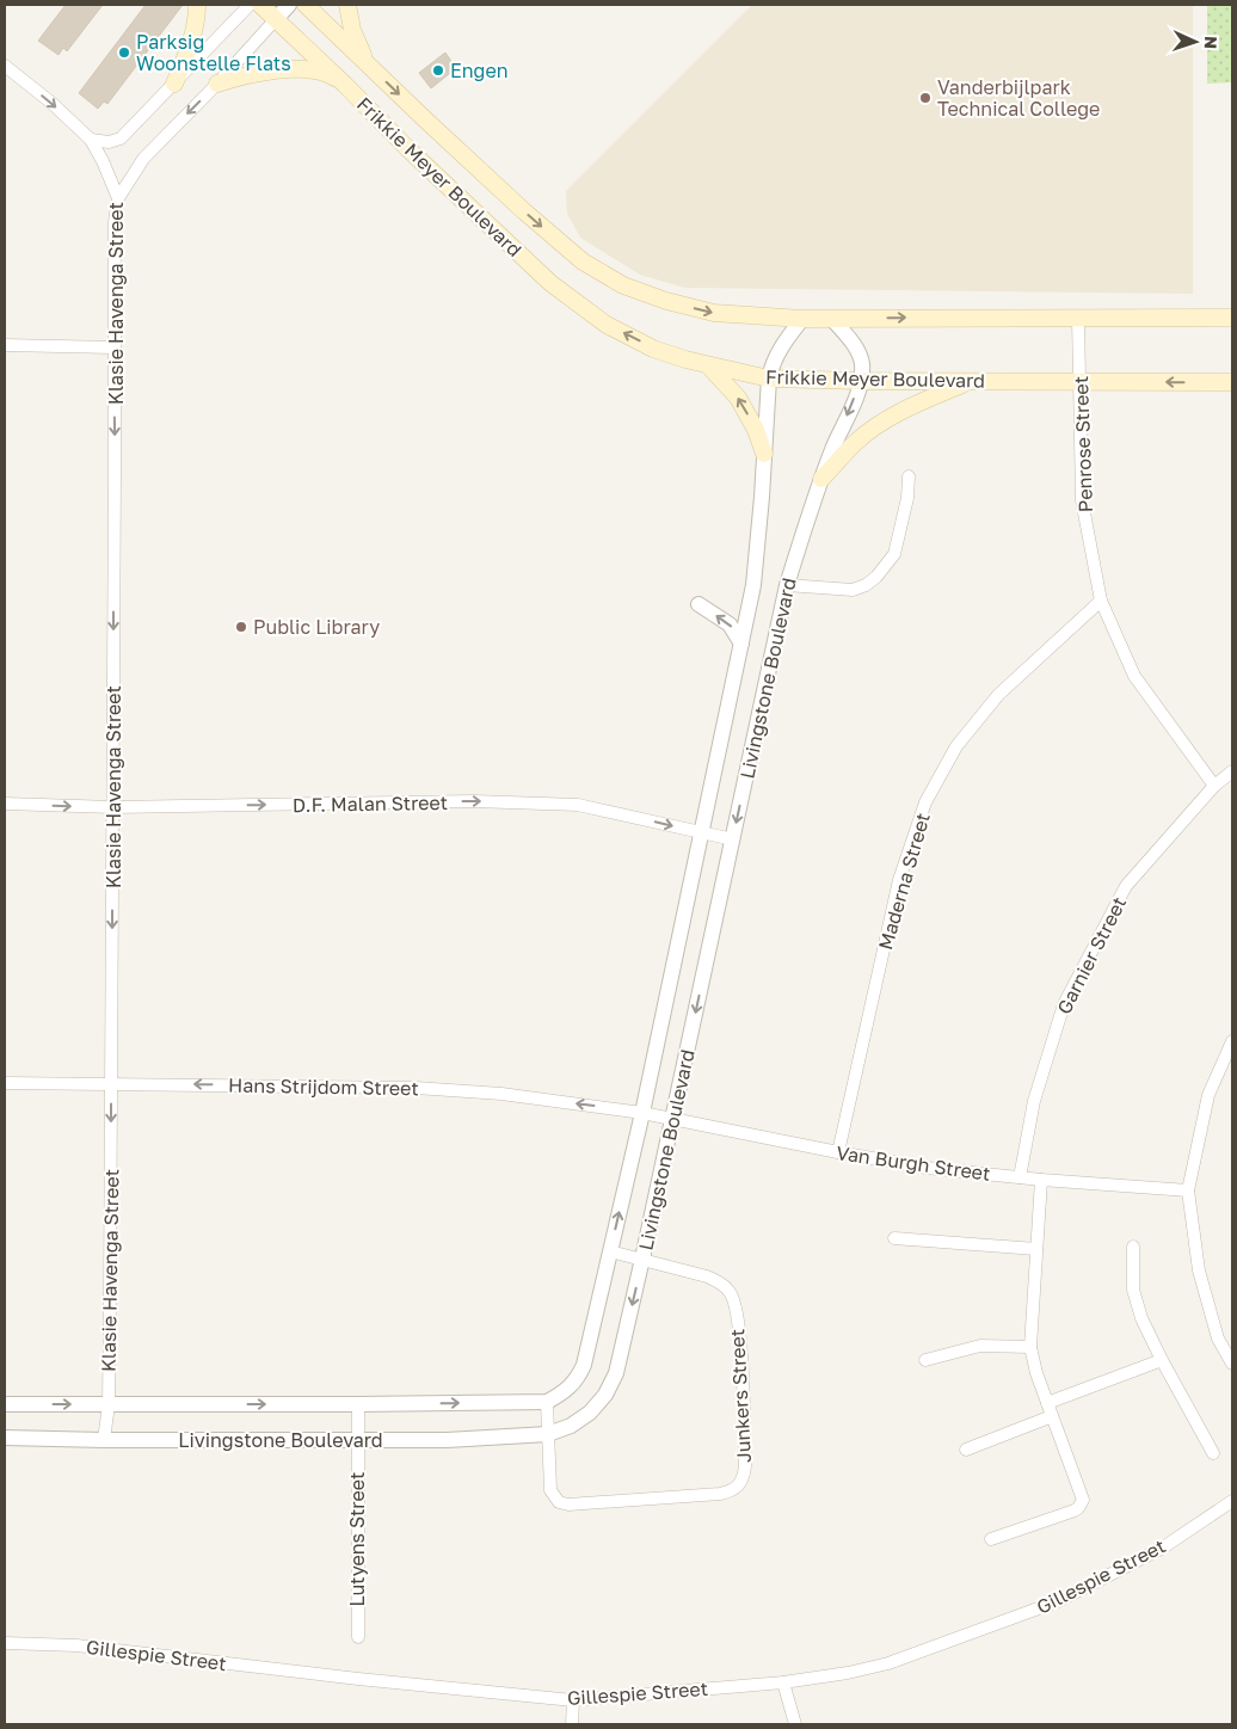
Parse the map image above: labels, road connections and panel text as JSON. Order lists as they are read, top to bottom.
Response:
{
  "streets": {
    "main road": ["Frikkie Meyer Boulevard"],
    "street": [
      "Klasie Havenga Street",
      "Penrose Street",
      "Livingstone Boulevard",
      "D.F. Malan Street",
      "Maderna Street",
      "Garnier Street",
      "Hans Strijdom Street",
      "Van Burgh Street",
      "Junkers Street",
      "Lutyens Street",
      "Gillespie Street"
    ]
  },
  "crossings": [
    ["Frikkie Meyer Boulevard", "Penrose Street"],
    ["Frikkie Meyer Boulevard", "Livingstone Boulevard"],
    ["Klasie Havenga Street", "Livingstone Boulevard"],
    ["Klasie Havenga Street", "D.F. Malan Street"],
    ["Klasie Havenga Street", "Hans Strijdom Street"],
    ["Penrose Street", "Maderna Street"],
    ["Penrose Street", "Garnier Street"],
    ["Livingstone Boulevard", "D.F. Malan Street"],
    ["Livingstone Boulevard", "Hans Strijdom Street"],
    ["Livingstone Boulevard", "Van Burgh Street"],
    ["Livingstone Boulevard", "Junkers Street"],
    ["Livingstone Boulevard", "Lutyens Street"],
    ["Maderna Street", "Van Burgh Street"],
    ["Garnier Street", "Van Burgh Street"],
    ["Hans Strijdom Street", "Van Burgh Street"]
  ],
  "one_way": ["Klasie Havenga Street", "D.F. Malan Street", "Hans Strijdom Street"],
  "places": [
    "Parksig Woonstelle Flats",
    "Engen",
    "Vanderbijlpark Technical College",
    "Public Library"
  ],
  "north": "right"
}
